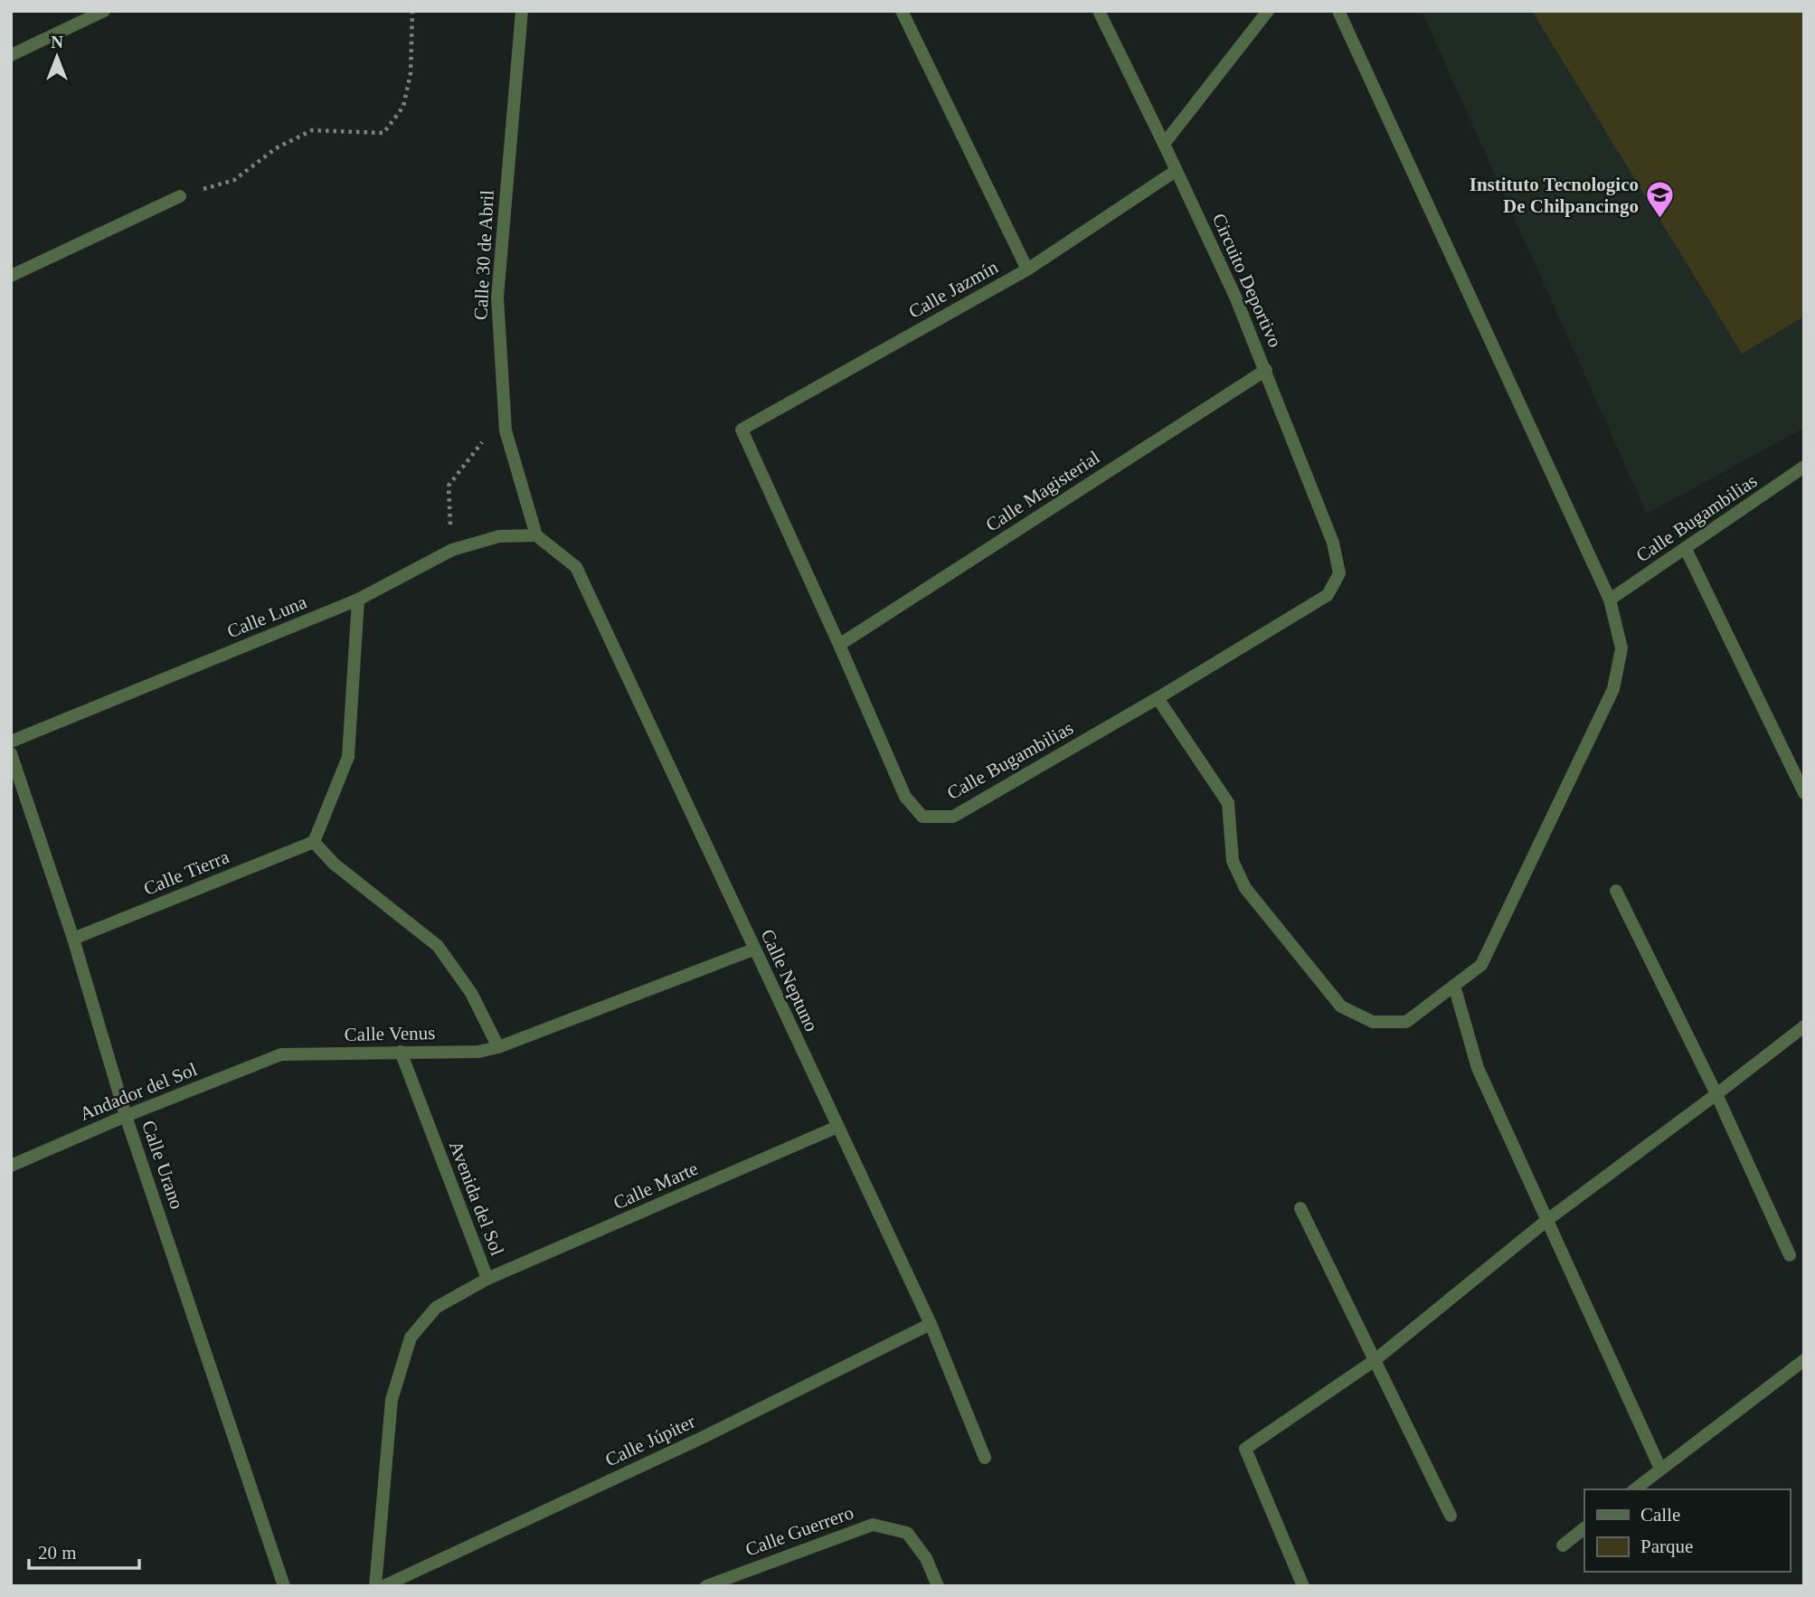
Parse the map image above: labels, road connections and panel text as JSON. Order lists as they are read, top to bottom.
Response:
{
  "streets": {
    "street": [
      "Calle 30 de Abril",
      "Circuito Deportivo",
      "Calle Jazmín",
      "Calle Magisterial",
      "Calle Bugambilias",
      "Calle Luna",
      "Calle Tierra",
      "Calle Neptuno",
      "Calle Venus",
      "Andador del Sol",
      "Calle Urano",
      "Calle Marte",
      "Avenida del Sol",
      "Calle Júpiter",
      "Calle Guerrero"
    ]
  },
  "crossings": [
    ["Calle 30 de Abril", "Calle Luna"],
    ["Calle 30 de Abril", "Calle Neptuno"],
    ["Circuito Deportivo", "Calle Jazmín"],
    ["Circuito Deportivo", "Calle Magisterial"],
    ["Circuito Deportivo", "Calle Bugambilias"],
    ["Calle Jazmín", "Calle Bugambilias"],
    ["Calle Magisterial", "Calle Bugambilias"],
    ["Calle Luna", "Calle Neptuno"],
    ["Calle Tierra", "Calle Urano"],
    ["Calle Neptuno", "Calle Venus"],
    ["Calle Neptuno", "Calle Marte"],
    ["Calle Neptuno", "Calle Júpiter"],
    ["Calle Venus", "Andador del Sol"],
    ["Calle Venus", "Avenida del Sol"],
    ["Andador del Sol", "Calle Urano"],
    ["Calle Marte", "Avenida del Sol"]
  ],
  "places": {
    "school or university": ["Instituto Tecnologico De Chilpancingo"]
  },
  "legend": ["Calle", "Parque"],
  "scale_bar": "20 m",
  "north": "top"
}
